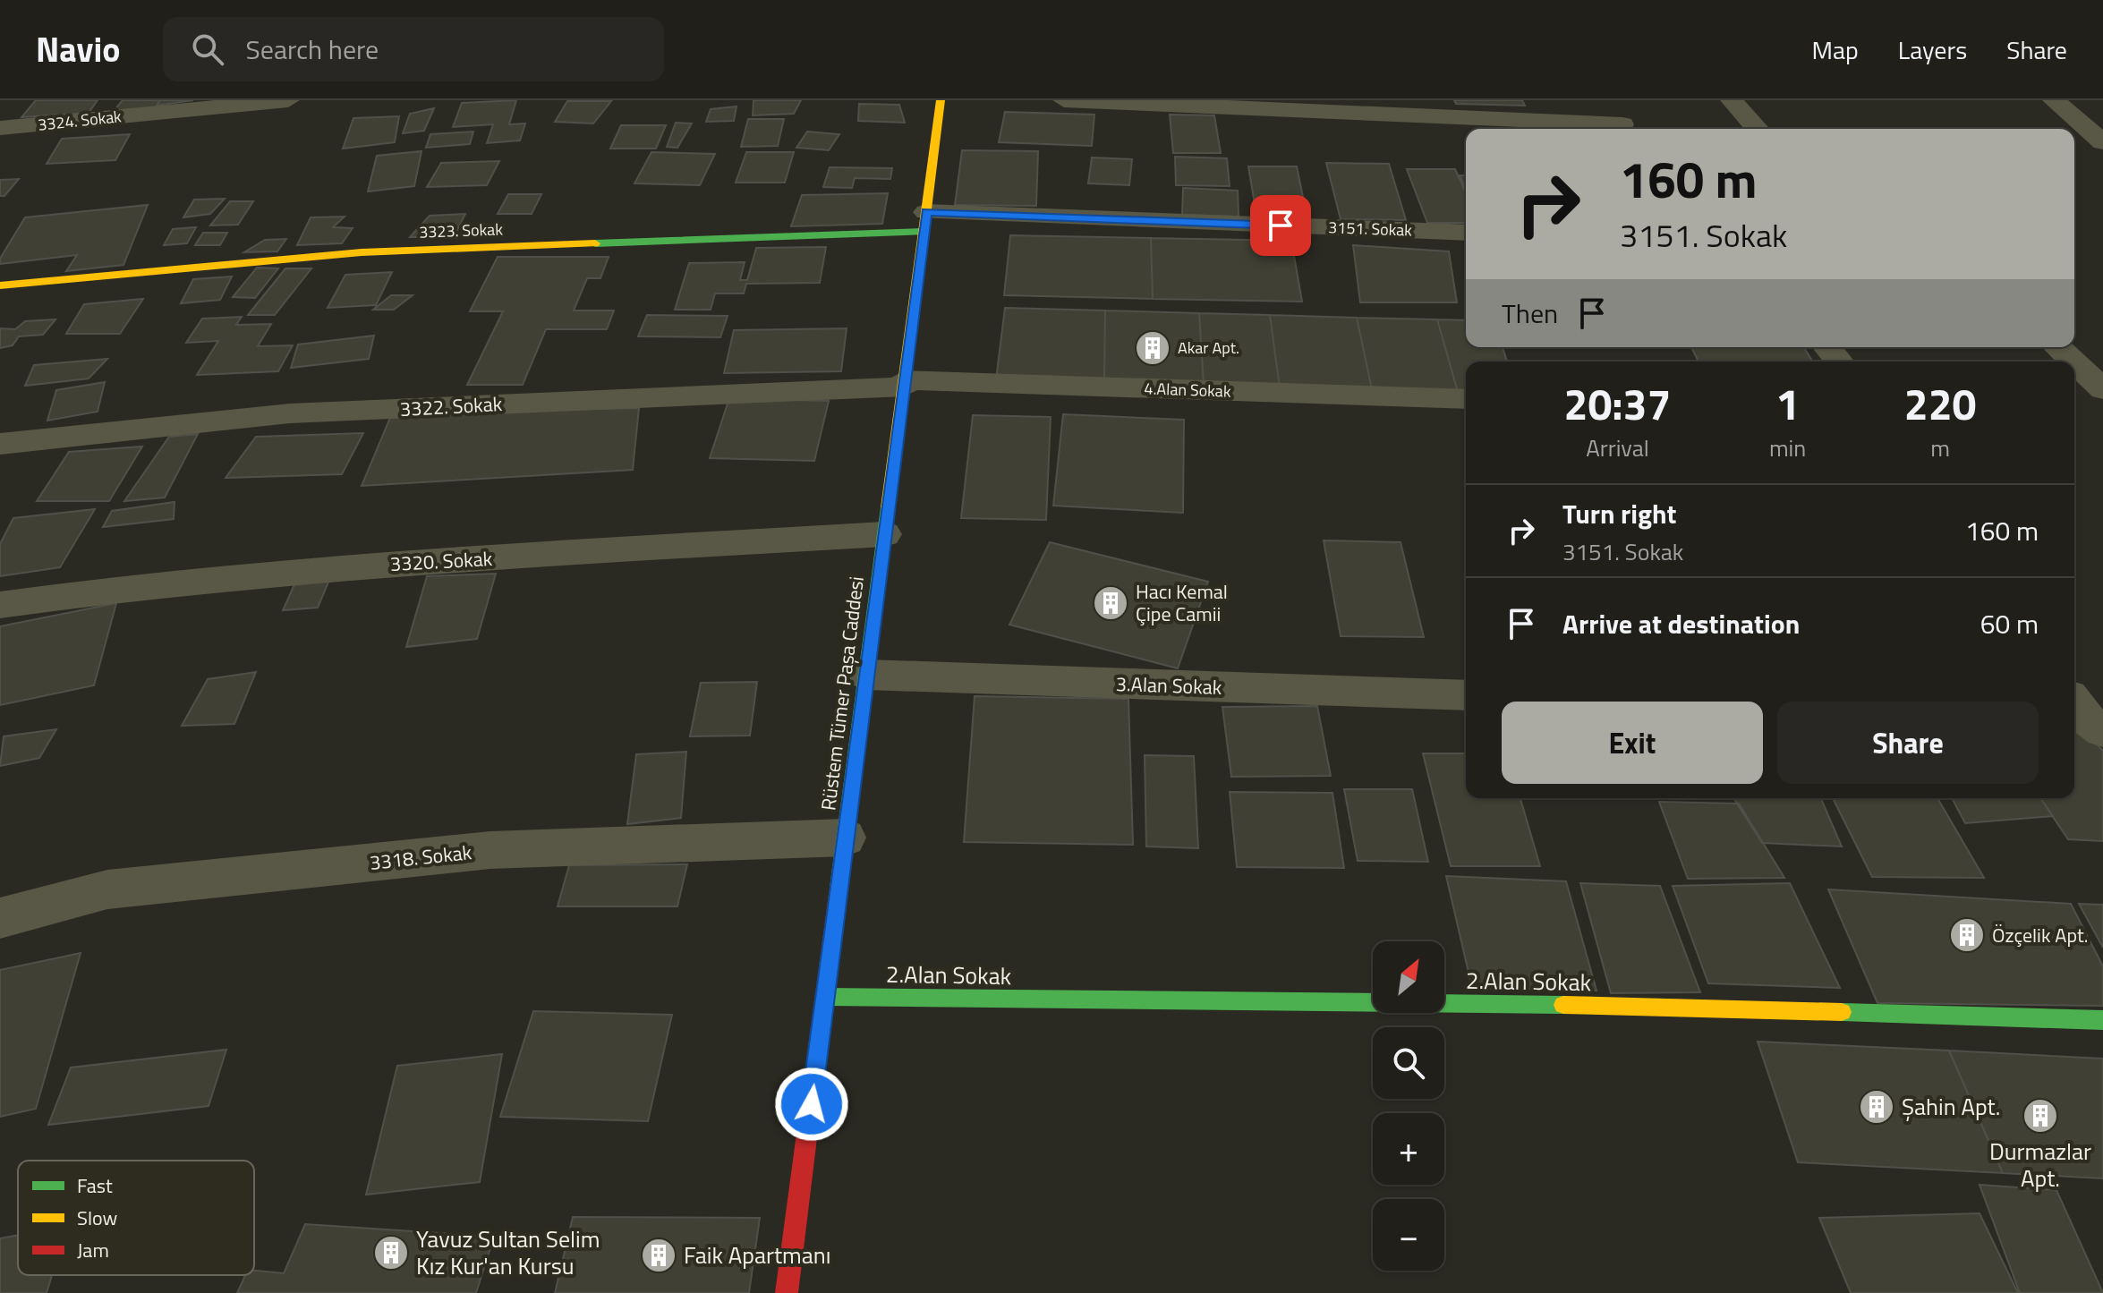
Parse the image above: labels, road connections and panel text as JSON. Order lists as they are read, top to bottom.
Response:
{
  "streets": {
    "street": [
      "3324. Sokak",
      "3151. Sokak",
      "3323. Sokak",
      "4.Alan Sokak",
      "3322. Sokak",
      "3320. Sokak",
      "3.Alan Sokak",
      "Rüstem Tümer Paşa Caddesi",
      "3318. Sokak",
      "2.Alan Sokak"
    ]
  },
  "crossings": [
    ["3151. Sokak", "3323. Sokak"],
    ["3151. Sokak", "Rüstem Tümer Paşa Caddesi"],
    ["3323. Sokak", "Rüstem Tümer Paşa Caddesi"],
    ["4.Alan Sokak", "3322. Sokak"],
    ["4.Alan Sokak", "Rüstem Tümer Paşa Caddesi"],
    ["3322. Sokak", "Rüstem Tümer Paşa Caddesi"],
    ["3320. Sokak", "Rüstem Tümer Paşa Caddesi"],
    ["3.Alan Sokak", "Rüstem Tümer Paşa Caddesi"],
    ["Rüstem Tümer Paşa Caddesi", "3318. Sokak"],
    ["Rüstem Tümer Paşa Caddesi", "2.Alan Sokak"]
  ],
  "places": {
    "building": [
      "Akar Apt.",
      "Hacı Kemal Çipe Camii",
      "Özçelik Apt.",
      "Şahin Apt.",
      "Durmazlar Apt.",
      "Yavuz Sultan Selim Kız Kur'an Kursu",
      "Faik Apartmanı"
    ]
  },
  "legend": ["Fast", "Slow", "Jam"],
  "north": "top right",
  "page": {
    "header": "Navio",
    "search": "Search here",
    "nav": ["Map", "Layers", "Share"],
    "turn": ["160 m", "3151. Sokak"],
    "then": "Then",
    "eta": [
      "20:37",
      "Arrival",
      "1",
      "min",
      "220",
      "m"
    ],
    "list": [
      {
        "name": "Turn right",
        "note": "3151. Sokak",
        "value": "160 m"
      },
      {
        "name": "Arrive at destination",
        "value": "60 m"
      }
    ],
    "buttons": ["Exit", "Share"],
    "map_buttons": ["+", "−"]
  }
}
